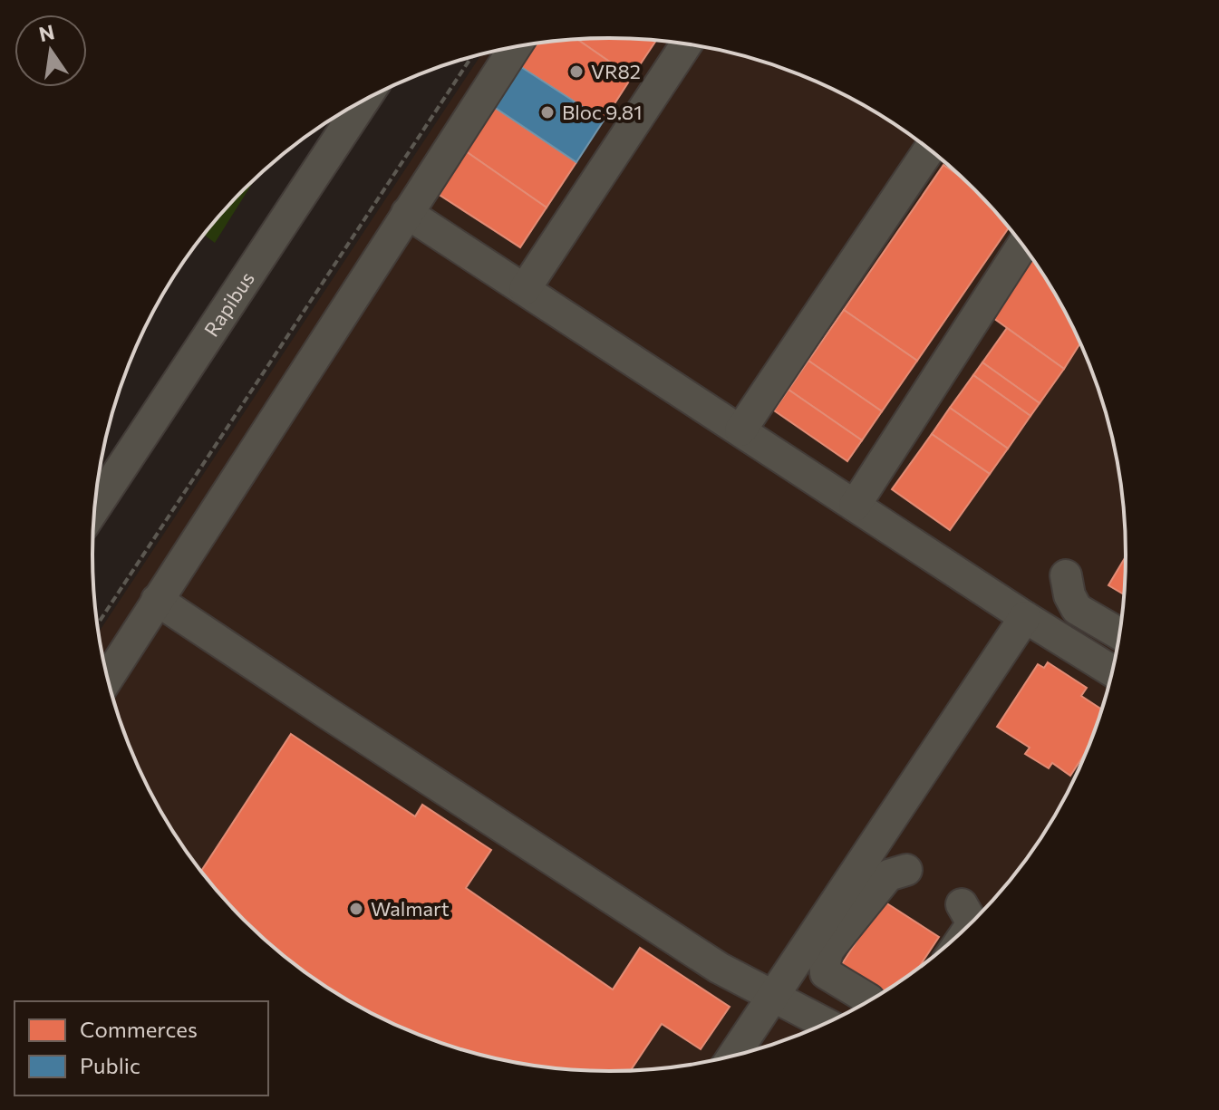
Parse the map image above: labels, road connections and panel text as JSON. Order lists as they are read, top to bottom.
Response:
{
  "streets": {
    "lane": ["Rapibus"]
  },
  "places": ["VR82", "Bloc 9.81", "Walmart"],
  "legend": ["Commerces", "Public"],
  "north": "top"
}
